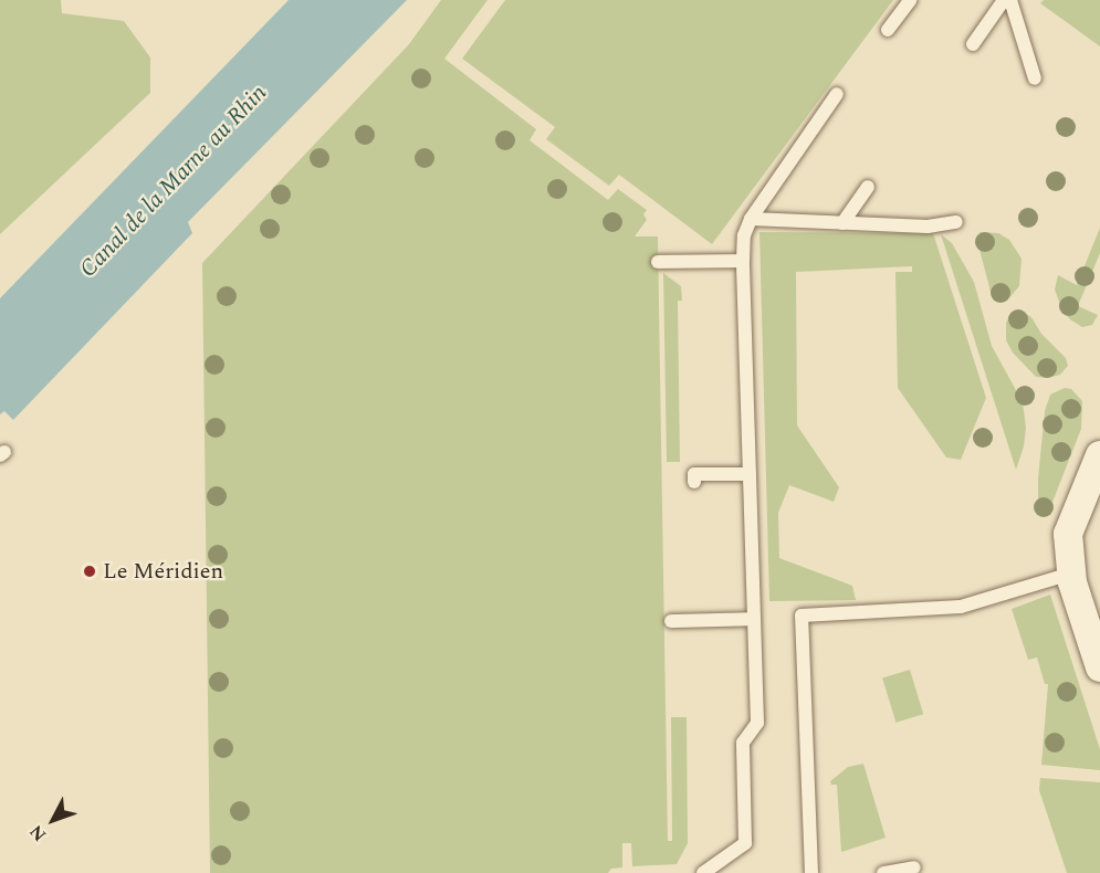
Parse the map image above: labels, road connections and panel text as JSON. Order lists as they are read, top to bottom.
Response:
{
  "water": ["Canal de la Marne au Rhin"],
  "places": ["Le Méridien"],
  "north": "bottom left"
}
